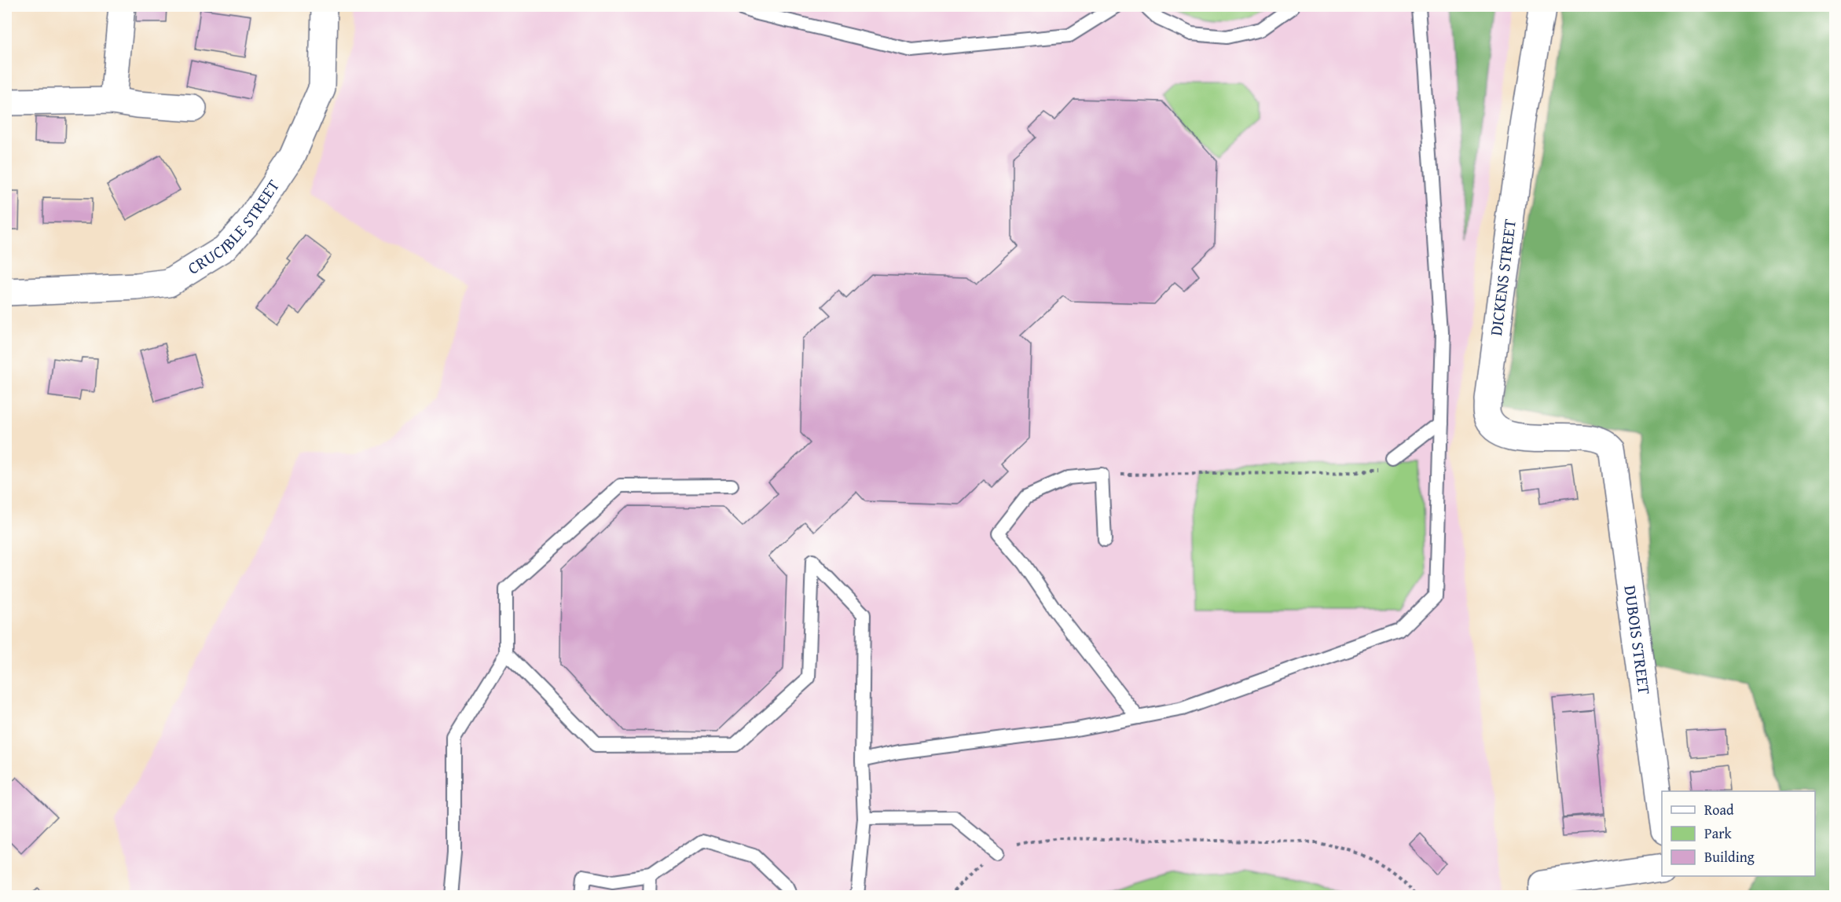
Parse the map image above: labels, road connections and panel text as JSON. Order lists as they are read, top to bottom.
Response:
{
  "streets": {
    "street": ["CRUCIBLE STREET", "DICKENS STREET", "DUBOIS STREET"]
  },
  "crossings": [
    ["DICKENS STREET", "DUBOIS STREET"]
  ],
  "legend": ["Road", "Park", "Building"]
}
